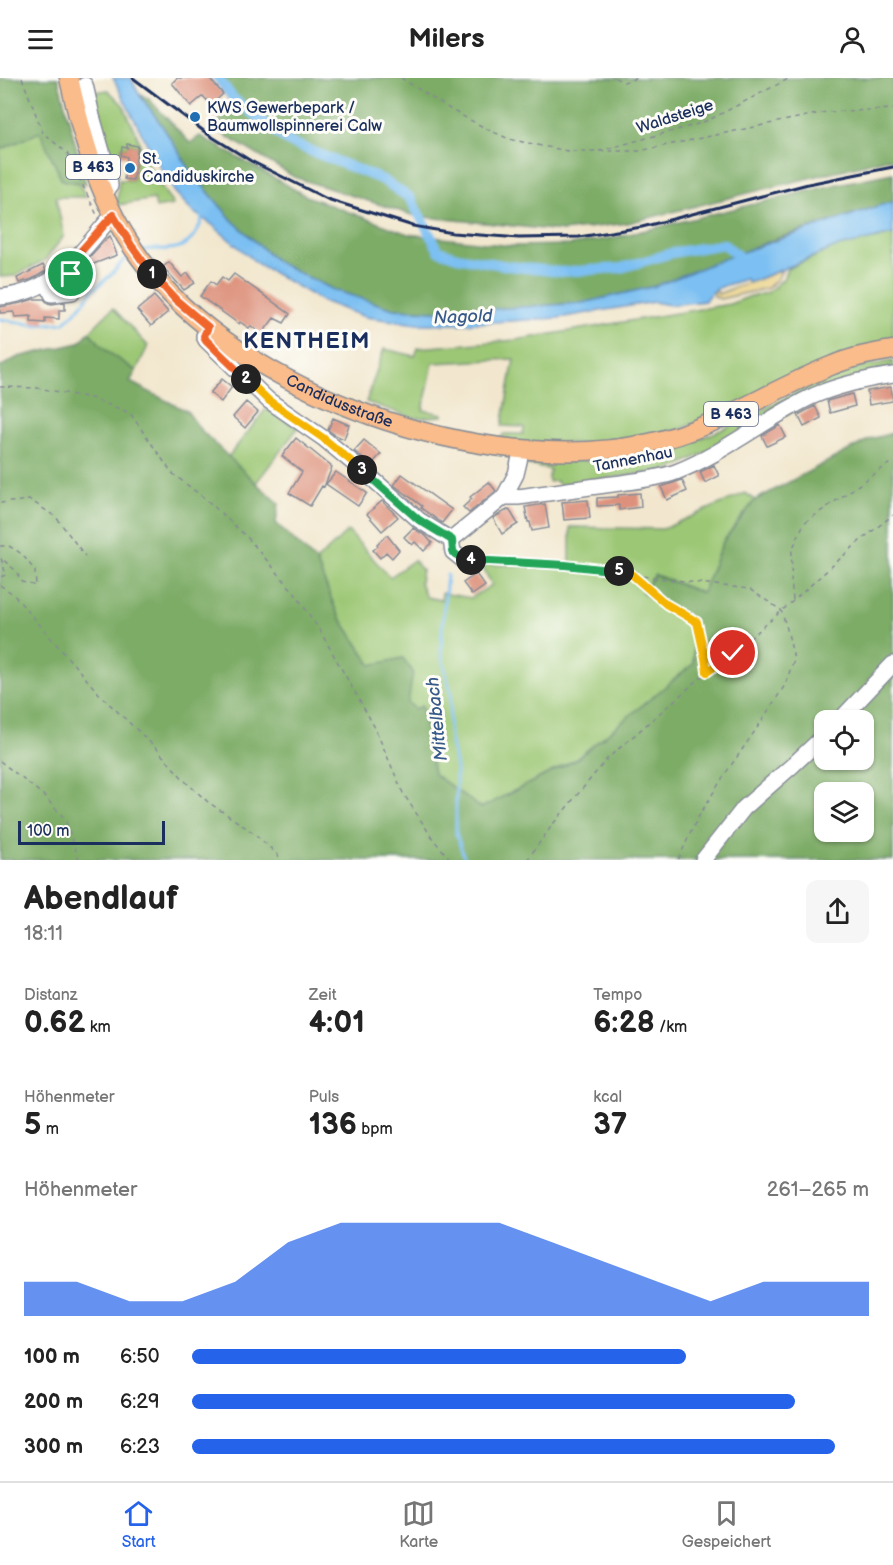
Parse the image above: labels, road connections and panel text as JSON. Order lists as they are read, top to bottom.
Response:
{
  "streets": {
    "main road": ["B 463", "Candidusstraße"],
    "street": ["Tannenhau"],
    "path": ["Waldsteige"]
  },
  "districts": ["KENTHEIM"],
  "water": ["Nagold", "Mittelbach"],
  "places": ["KWS Gewerbepark / Baumwollspinnerei Calw", "St. Candiduskirche"],
  "scale_bar": "100 m",
  "page": {
    "header": "Milers",
    "pins": [
      "1",
      "2",
      "3",
      "4",
      "5"
    ],
    "scale": "100 m",
    "heading": ["Abendlauf", "18:11"],
    "stats": [
      ["Distanz", "0.62 km"],
      ["Zeit", "4:01"],
      ["Tempo", "6:28 /km"],
      ["Höhenmeter", "5 m"],
      ["Puls", "136 bpm"],
      ["kcal", "37"]
    ],
    "chart": ["Höhenmeter", "261–265 m"],
    "list": [
      {
        "name": "100 m",
        "note": "6:50"
      },
      {
        "name": "200 m",
        "note": "6:29"
      },
      {
        "name": "300 m",
        "note": "6:23"
      }
    ],
    "tabs": ["Start", "Karte", "Gespeichert"]
  }
}
